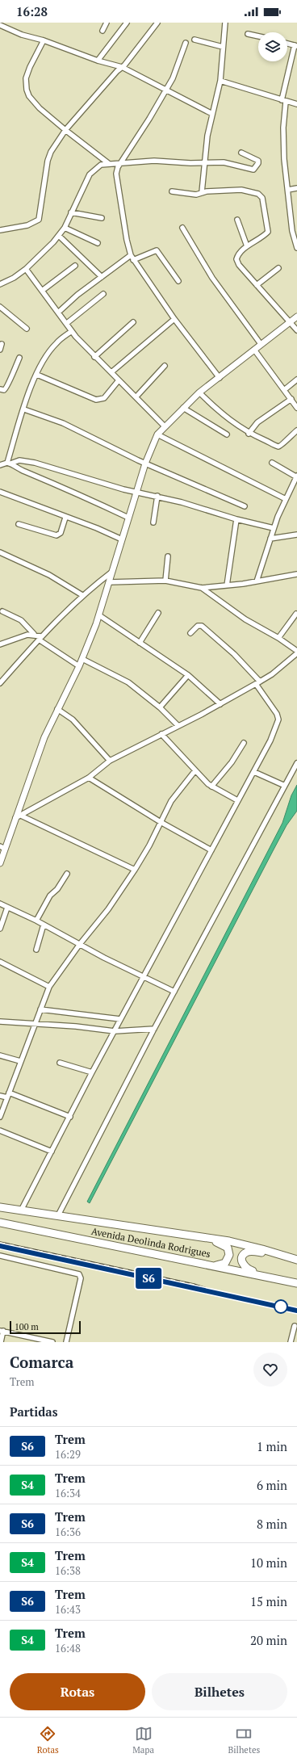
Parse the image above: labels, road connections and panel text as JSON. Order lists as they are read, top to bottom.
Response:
{
  "streets": {
    "highway": ["Avenida Deolinda Rodrigues"]
  },
  "scale_bar": "100 m",
  "page": {
    "status": "16:28",
    "on_map": "S6",
    "scale": "100 m",
    "heading": [
      ["Comarca", "Trem"],
      "Partidas"
    ],
    "list": [
      {
        "mark": "S6",
        "name": "Trem",
        "note": "16:29",
        "value": "1 min"
      },
      {
        "mark": "S4",
        "name": "Trem",
        "note": "16:34",
        "value": "6 min"
      },
      {
        "mark": "S6",
        "name": "Trem",
        "note": "16:36",
        "value": "8 min"
      },
      {
        "mark": "S4",
        "name": "Trem",
        "note": "16:38",
        "value": "10 min"
      },
      {
        "mark": "S6",
        "name": "Trem",
        "note": "16:43",
        "value": "15 min"
      },
      {
        "mark": "S4",
        "name": "Trem",
        "note": "16:48",
        "value": "20 min"
      }
    ],
    "buttons": ["Rotas", "Bilhetes"],
    "tabs": ["Rotas", "Mapa", "Bilhetes"]
  }
}
